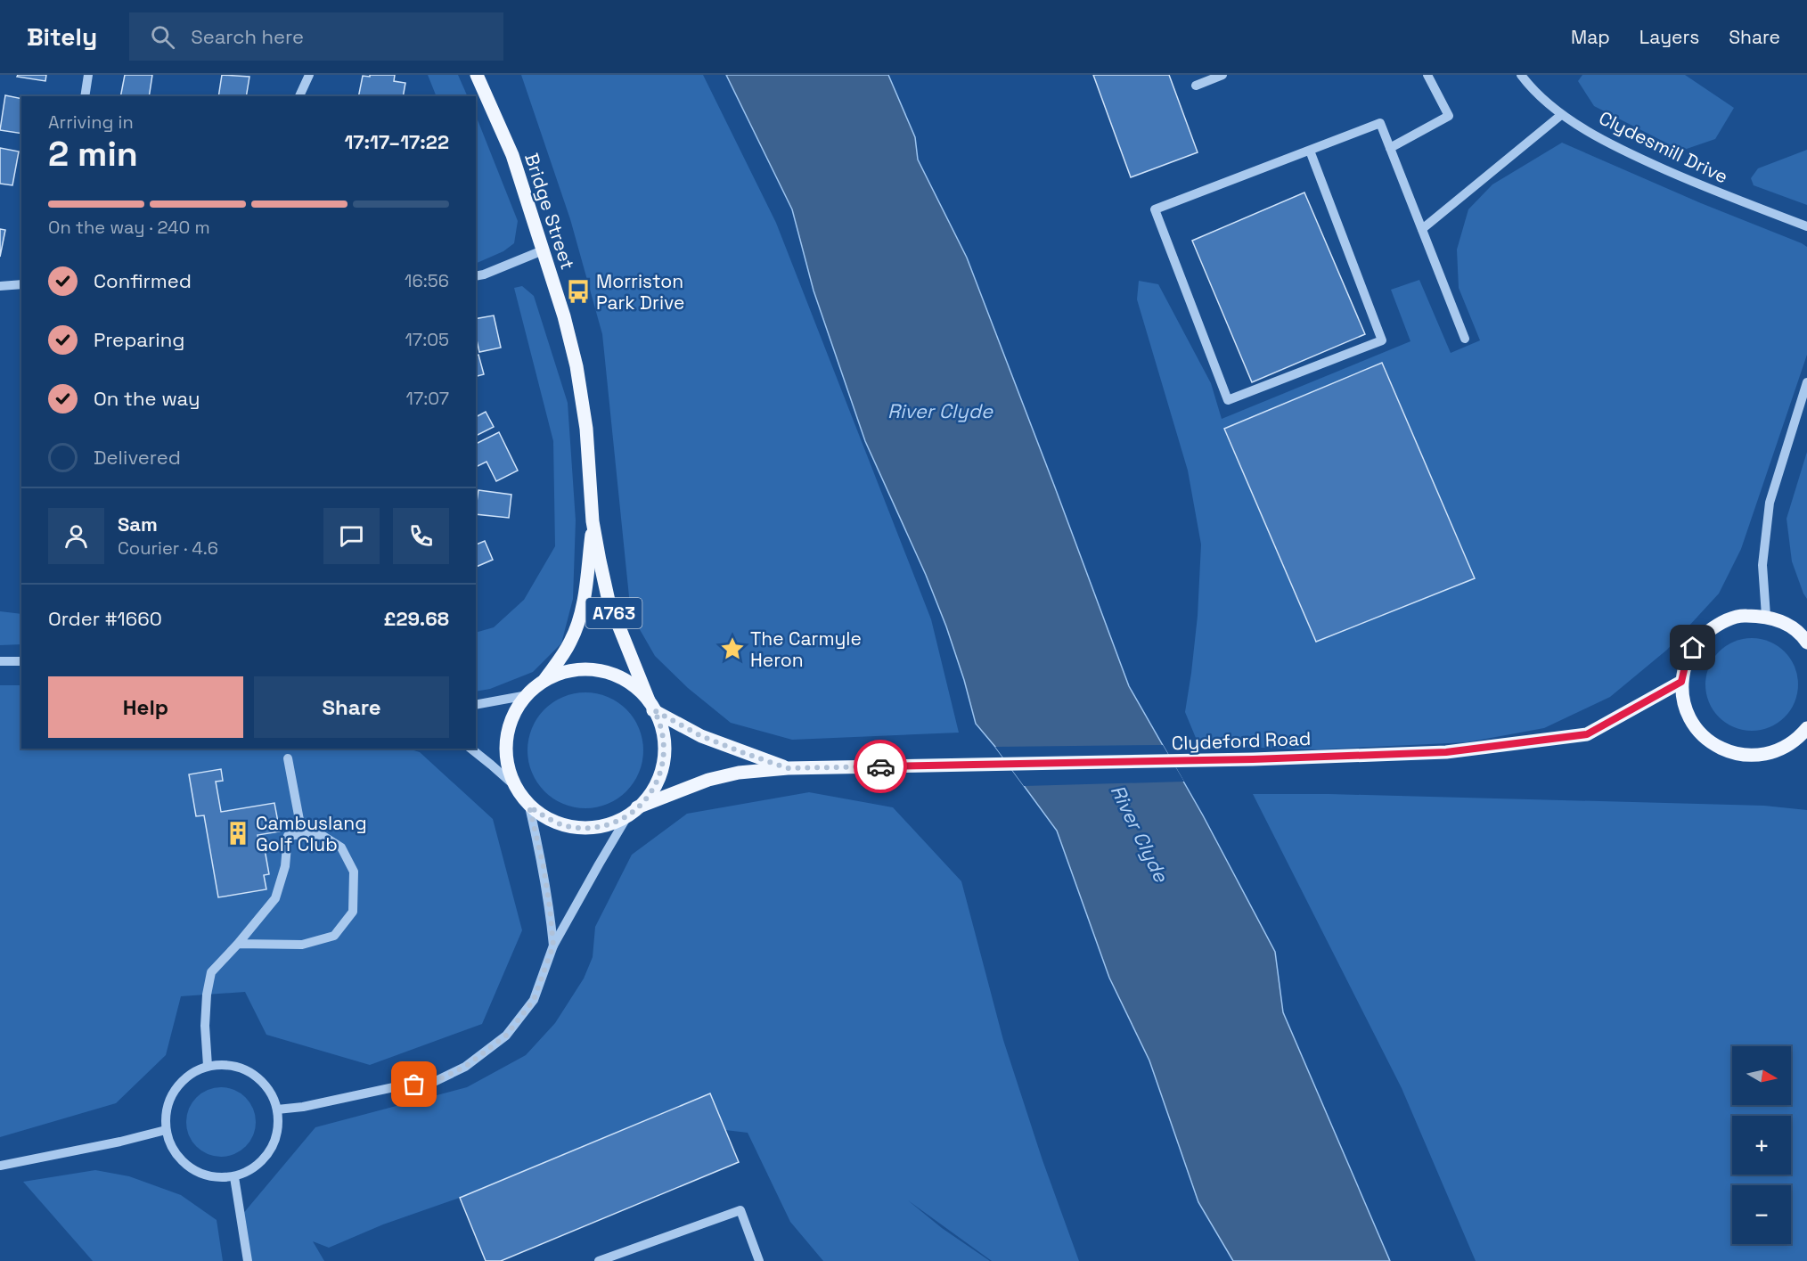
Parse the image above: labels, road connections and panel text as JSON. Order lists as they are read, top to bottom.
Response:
{
  "streets": {
    "main road": ["Bridge Street", "A763", "Clydeford Road"],
    "street": ["Clydesmill Drive"]
  },
  "crossings": [
    ["Bridge Street", "Clydeford Road"]
  ],
  "water": ["River Clyde"],
  "places": {
    "bus stop": ["Morriston Park Drive"],
    "place": ["The Carmyle Heron"],
    "building": ["Cambuslang Golf Club"]
  },
  "north": "right",
  "page": {
    "header": "Bitely",
    "search": "Search here",
    "nav": ["Map", "Layers", "Share"],
    "heading": ["2 min", "Arriving in", "17:17–17:22"],
    "panel": [
      "Sam",
      "Courier · 4.6",
      "Order #1660",
      "£29.68"
    ],
    "bar": "On the way · 240 m",
    "list": [
      ["Confirmed", "16:56"],
      ["Preparing", "17:05"],
      ["On the way", "17:07"],
      "Delivered"
    ],
    "buttons": ["Help", "Share"],
    "map_buttons": ["+", "−"]
  }
}
